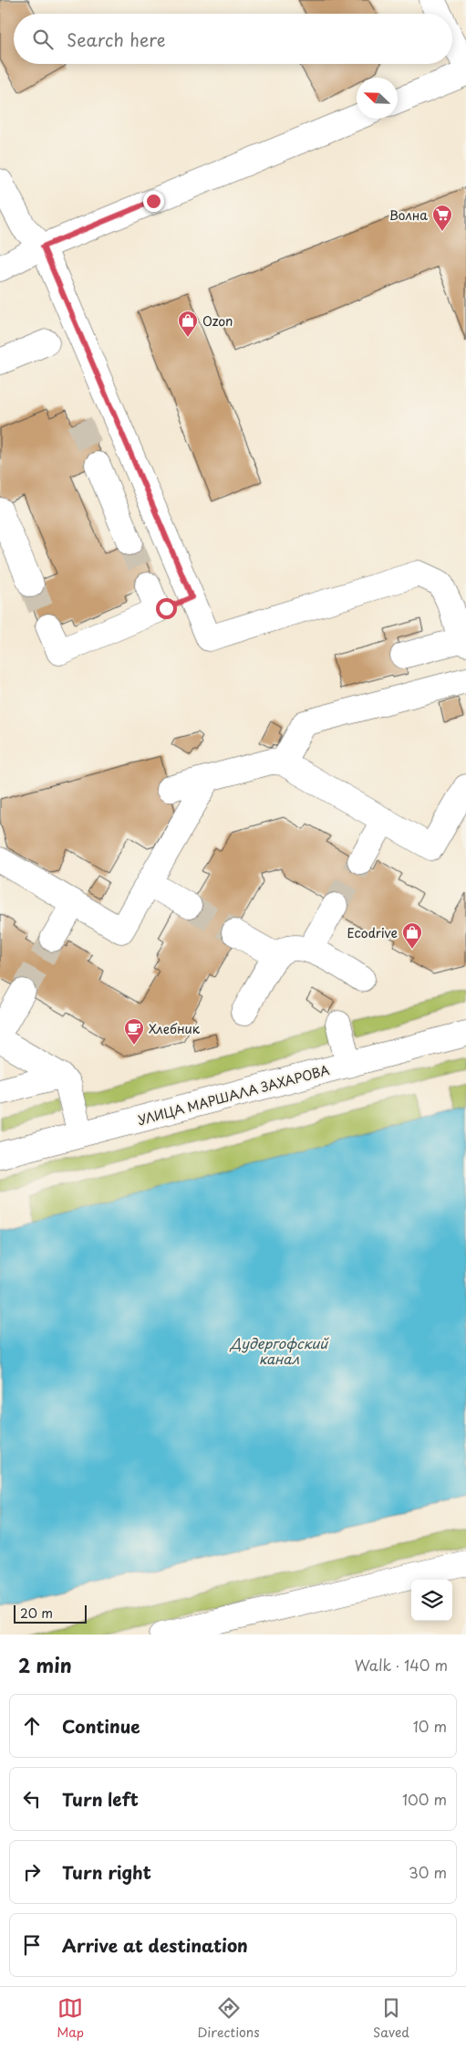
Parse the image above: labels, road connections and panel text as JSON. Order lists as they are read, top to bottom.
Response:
{
  "streets": {
    "street": ["УЛИЦА МАРШАЛА ЗАХАРОВА"]
  },
  "water": ["Дудергофский канал"],
  "places": {
    "supermarket": ["Волна"],
    "shop": ["Ozon", "Ecodrive"],
    "cafe": ["Хлебник"]
  },
  "scale_bar": "20 m",
  "north": "top left",
  "page": {
    "search": "Search here",
    "scale": "20 m",
    "heading": ["2 min", "Walk · 140 m"],
    "list": [
      ["Continue", "10 m"],
      ["Turn left", "100 m"],
      ["Turn right", "30 m"],
      "Arrive at destination"
    ],
    "nav": ["Map", "Directions", "Saved"]
  }
}
